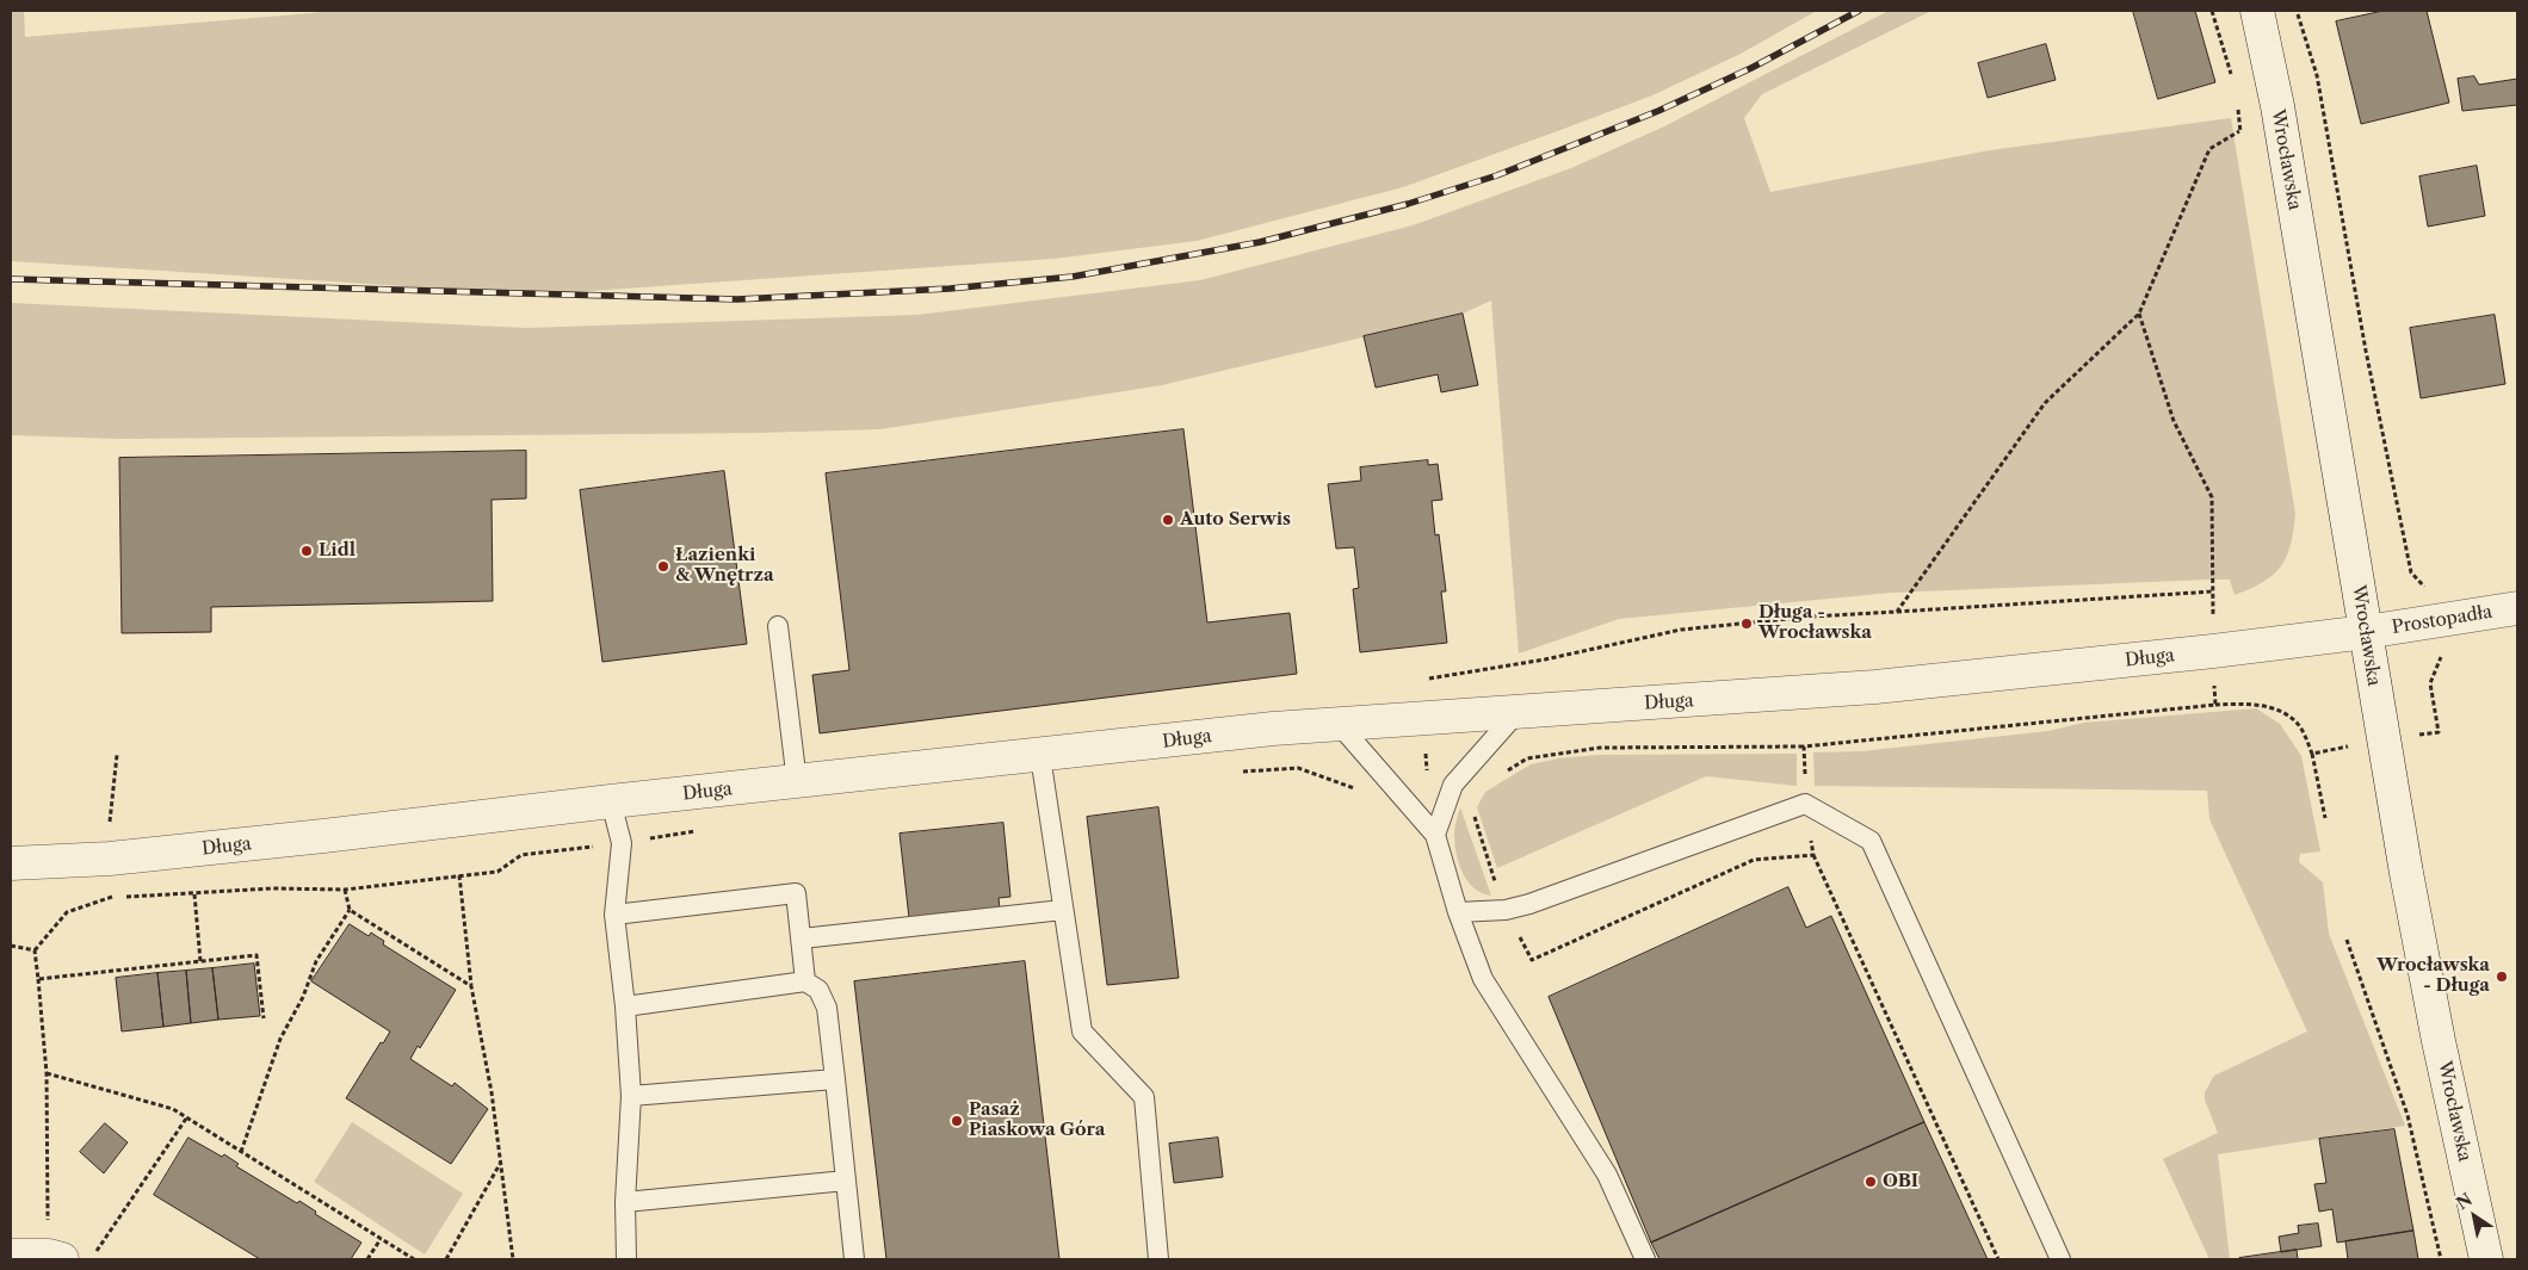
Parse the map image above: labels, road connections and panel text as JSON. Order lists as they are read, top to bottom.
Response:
{
  "streets": {
    "street": ["Wrocławska", "Prostopadła", "Długa"]
  },
  "crossings": [
    ["Wrocławska", "Prostopadła"],
    ["Wrocławska", "Długa"],
    ["Prostopadła", "Długa"]
  ],
  "places": [
    "Auto Serwis",
    "Lidl",
    "Łazienki & Wnętrza",
    "Długa - Wrocławska",
    "Wrocławska - Długa",
    "Pasaż Piaskowa Góra",
    "OBI"
  ],
  "north": "top left"
}
